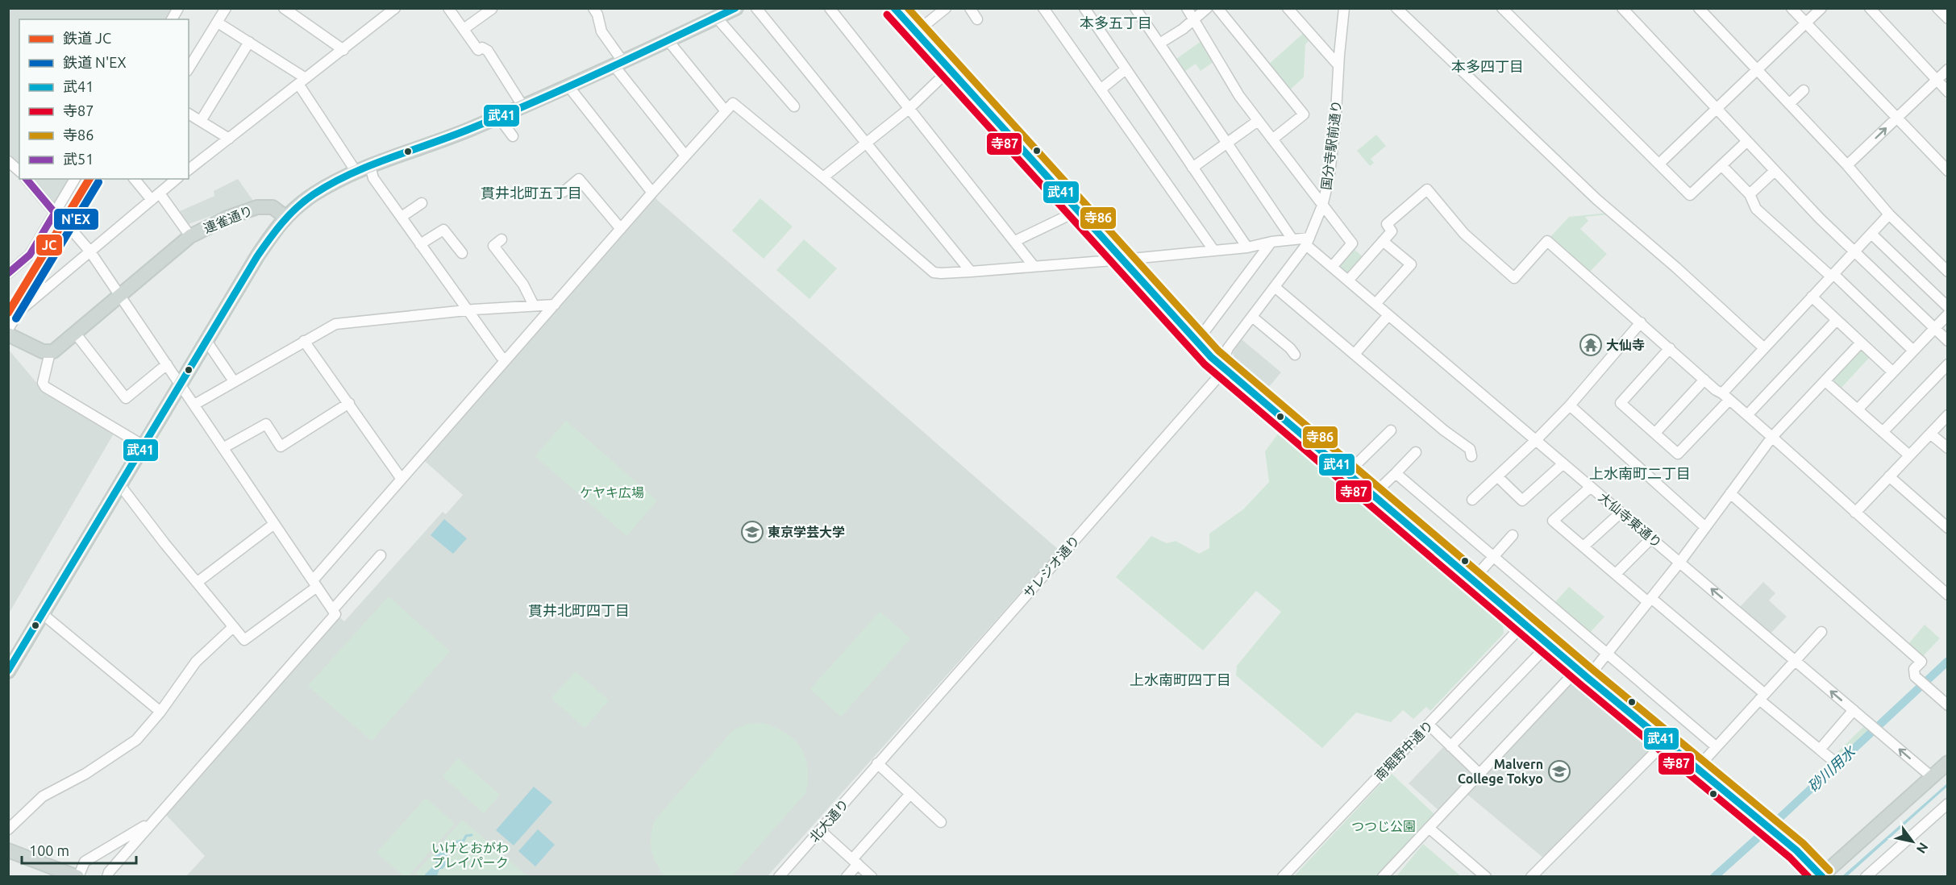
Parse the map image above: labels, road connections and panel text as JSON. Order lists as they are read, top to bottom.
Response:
{
  "streets": {
    "main road": ["連雀通り"],
    "street": [
      "国分寺駅前通り",
      "大仙寺東通り",
      "サレジオ通り",
      "南堀野中通り",
      "北大通り"
    ]
  },
  "crossings": [
    ["国分寺駅前通り", "大仙寺東通り"],
    ["国分寺駅前通り", "サレジオ通り"],
    ["サレジオ通り", "北大通り"]
  ],
  "districts": [
    "本多五丁目",
    "本多四丁目",
    "貫井北町五丁目",
    "上水南町二丁目",
    "貫井北町四丁目",
    "上水南町四丁目"
  ],
  "water": ["砂川用水"],
  "parks": ["ケヤキ広場", "つつじ公園", "いけとおがわ プレイパーク"],
  "places": {
    "temple": ["大仙寺"],
    "school or university": ["東京学芸大学", "Malvern College Tokyo"]
  },
  "lines": [
    "transit line 武41",
    "transit line 寺86",
    "transit line 寺87",
    "rail line JC",
    "transit line 武51",
    "rail line N'EX"
  ],
  "legend": [
    "鉄道 JC",
    "鉄道 N'EX",
    "武41",
    "寺87",
    "寺86",
    "武51"
  ],
  "scale_bar": "100 m",
  "north": "bottom right"
}
